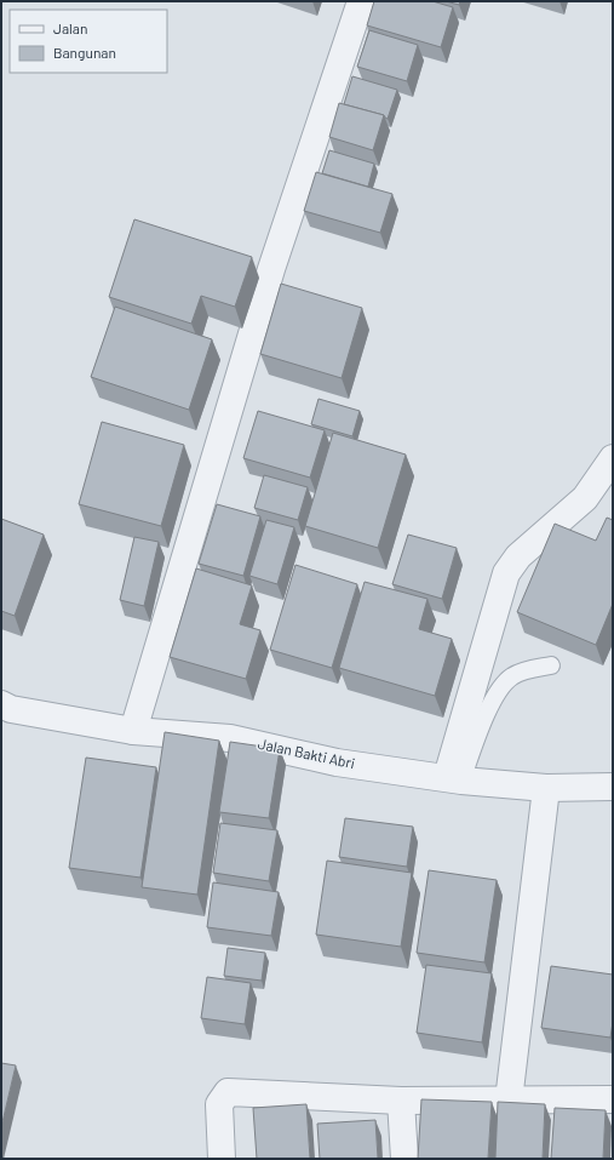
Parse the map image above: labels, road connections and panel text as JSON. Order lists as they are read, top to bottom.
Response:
{
  "streets": {
    "street": ["Jalan Bakti Abri"]
  },
  "legend": ["Jalan", "Bangunan"]
}
